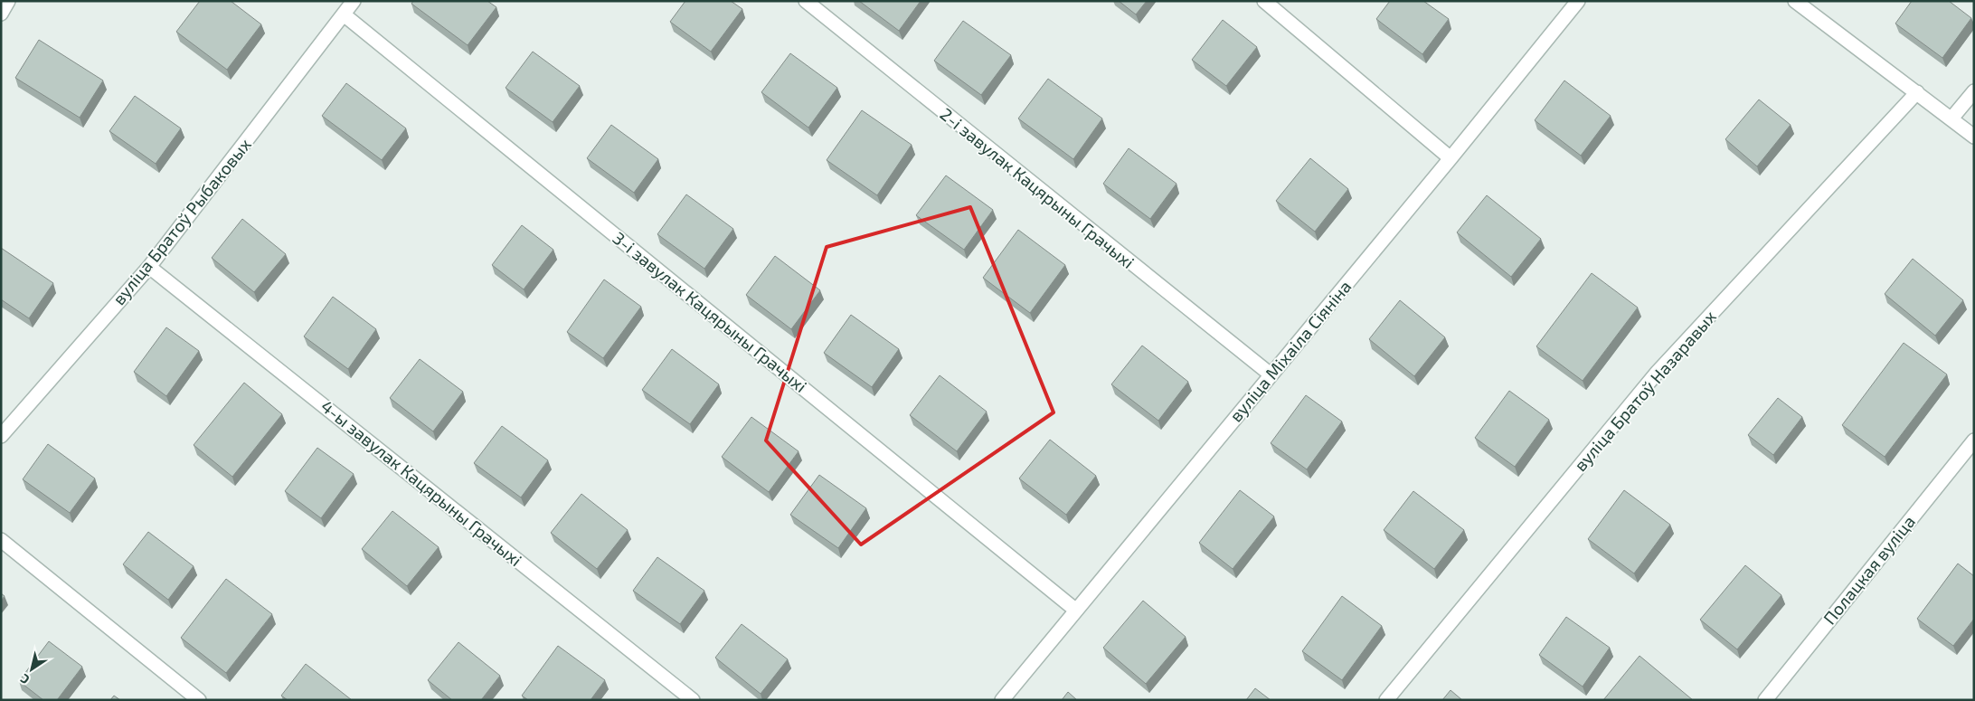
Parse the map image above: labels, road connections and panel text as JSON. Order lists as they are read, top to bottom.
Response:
{
  "streets": {
    "street": [
      "2-і завулак Кацярыны Грачыхі",
      "вуліца Братоў Рыбаковых",
      "3-і завулак Кацярыны Грачыхі",
      "вуліца Міхаіла Сіяніна",
      "вуліца Братоў Назаравых",
      "4-ы завулак Кацярыны Грачыхі",
      "Полацкая вуліца"
    ]
  },
  "crossings": [
    ["2-і завулак Кацярыны Грачыхі", "вуліца Міхаіла Сіяніна"],
    ["вуліца Братоў Рыбаковых", "3-і завулак Кацярыны Грачыхі"],
    ["вуліца Братоў Рыбаковых", "4-ы завулак Кацярыны Грачыхі"],
    ["3-і завулак Кацярыны Грачыхі", "вуліца Міхаіла Сіяніна"]
  ],
  "north": "bottom left"
}
